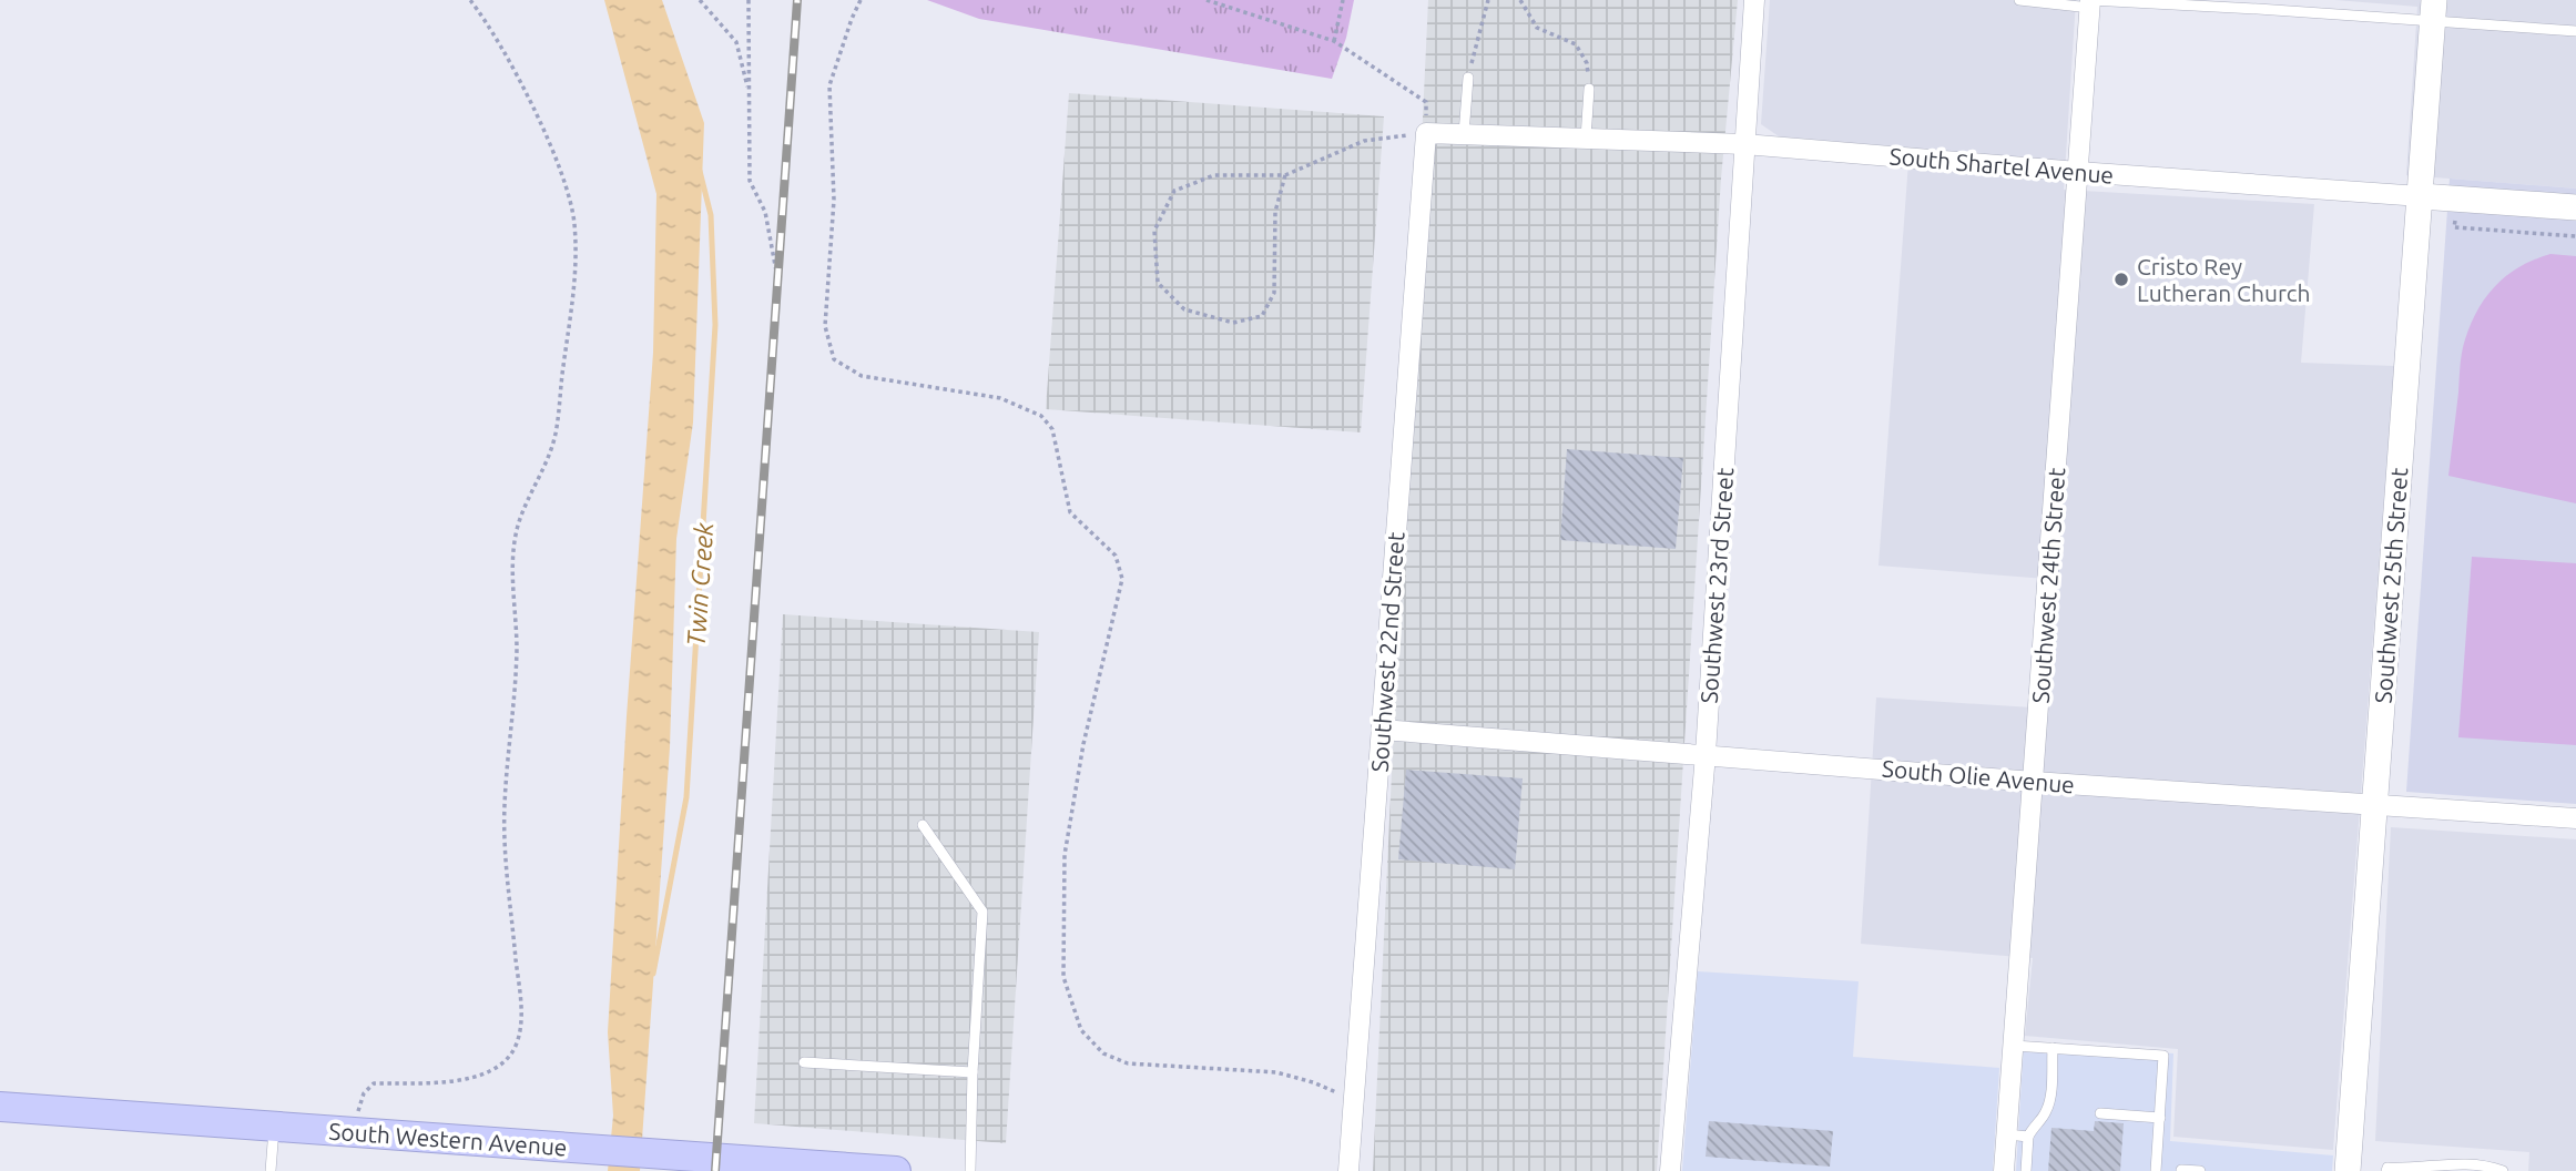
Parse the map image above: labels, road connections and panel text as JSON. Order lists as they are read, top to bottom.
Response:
{
  "streets": {
    "main road": ["South Western Avenue"],
    "street": [
      "South Shartel Avenue",
      "Southwest 23rd Street",
      "Southwest 24th Street",
      "Southwest 25th Street",
      "Southwest 22nd Street",
      "South Olie Avenue"
    ]
  },
  "crossings": [
    ["South Shartel Avenue", "Southwest 23rd Street"],
    ["South Shartel Avenue", "Southwest 24th Street"],
    ["South Shartel Avenue", "Southwest 25th Street"],
    ["South Shartel Avenue", "Southwest 22nd Street"],
    ["Southwest 23rd Street", "South Olie Avenue"],
    ["Southwest 24th Street", "South Olie Avenue"],
    ["Southwest 25th Street", "South Olie Avenue"],
    ["Southwest 22nd Street", "South Olie Avenue"]
  ],
  "water": ["Twin Creek"],
  "places": ["Cristo Rey Lutheran Church"]
}
